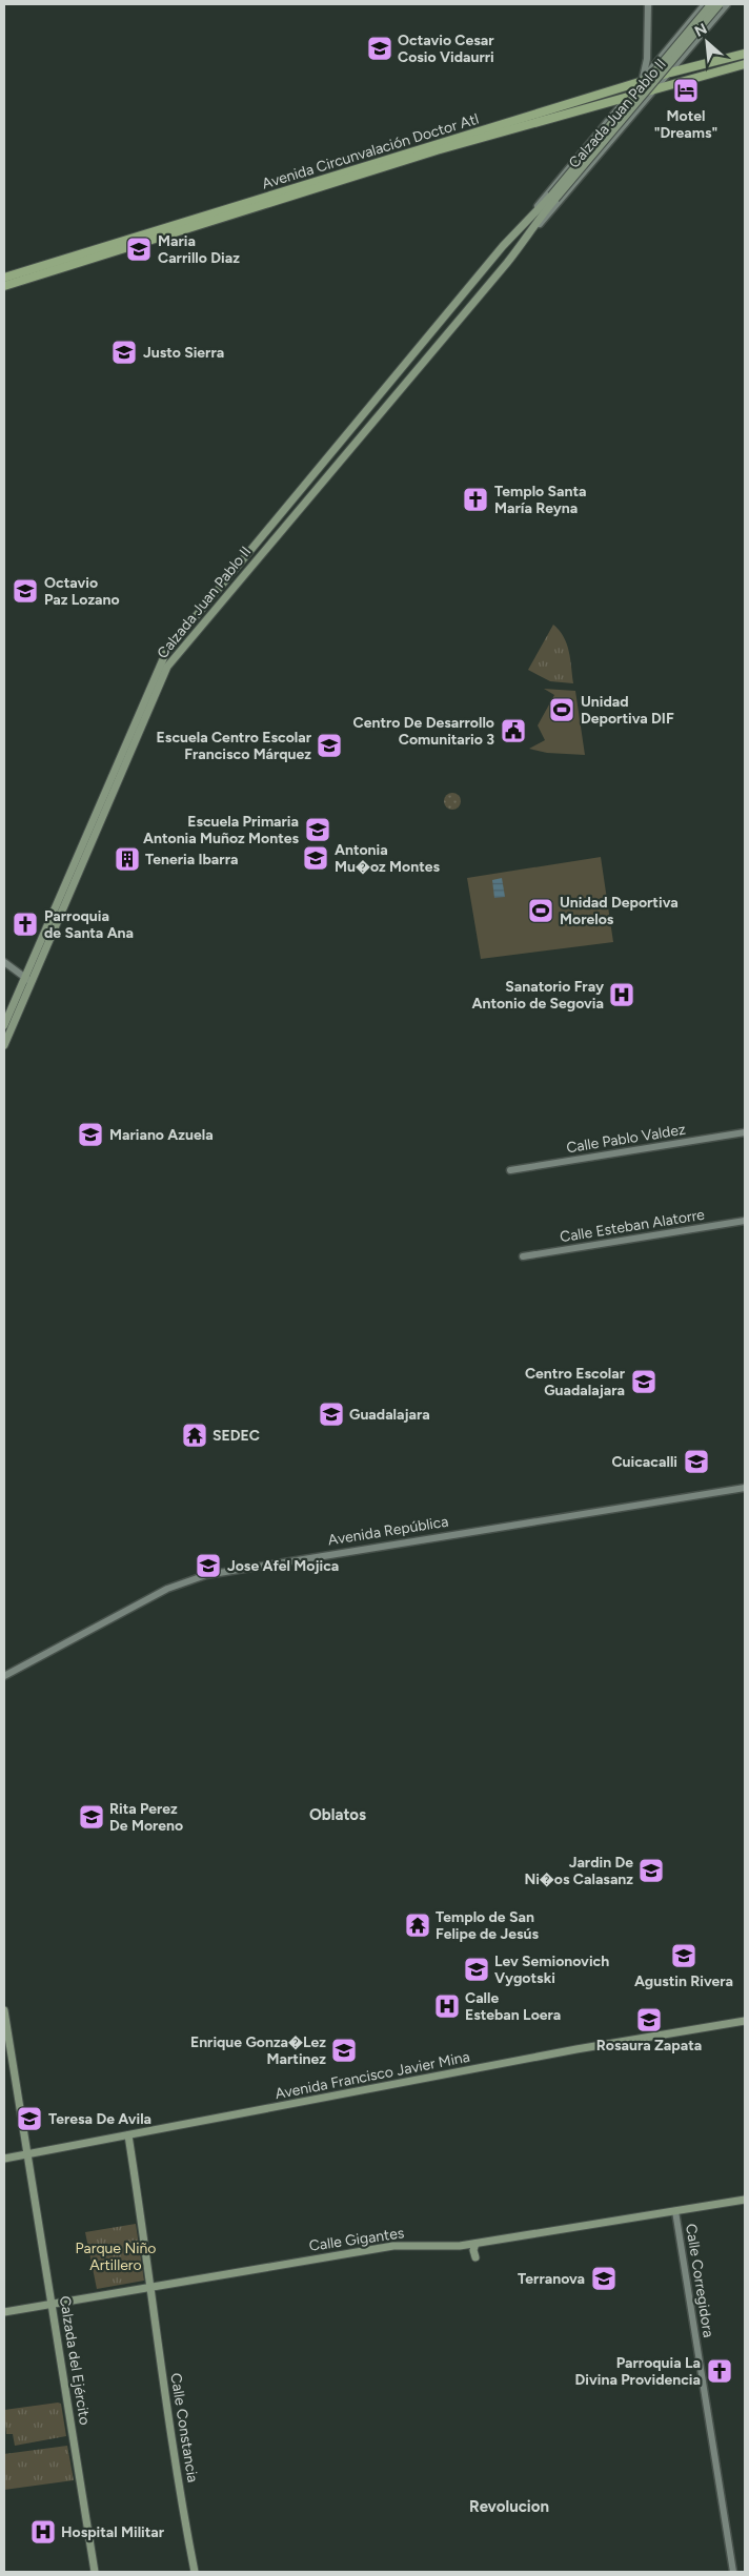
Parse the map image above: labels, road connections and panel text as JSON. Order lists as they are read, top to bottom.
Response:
{
  "streets": {
    "main road": [
      "Calzada Juan Pablo II",
      "Avenida Circunvalación Doctor Atl",
      "Avenida Francisco Javier Mina",
      "Calle Gigantes",
      "Calzada del Ejército",
      "Calle Constancia"
    ],
    "street": [
      "Calle Pablo Valdez",
      "Calle Esteban Alatorre",
      "Avenida República",
      "Calle Corregidora"
    ]
  },
  "crossings": [
    ["Calzada Juan Pablo II", "Avenida Circunvalación Doctor Atl"],
    ["Avenida Francisco Javier Mina", "Calzada del Ejército"],
    ["Avenida Francisco Javier Mina", "Calle Constancia"],
    ["Calle Gigantes", "Calle Corregidora"],
    ["Calle Gigantes", "Calzada del Ejército"],
    ["Calle Gigantes", "Calle Constancia"]
  ],
  "districts": ["Oblatos", "Revolucion"],
  "parks": ["Parque Niño Artillero"],
  "places": {
    "school or university": [
      "Octavio Cesar Cosio Vidaurri",
      "Maria Carrillo Diaz",
      "Justo Sierra",
      "Octavio Paz Lozano",
      "Escuela Centro Escolar Francisco Márquez",
      "Escuela Primaria Antonia Muñoz Montes",
      "Antonia Mu�oz Montes",
      "Mariano Azuela",
      "Centro Escolar Guadalajara",
      "Guadalajara",
      "Cuicacalli",
      "Jose Afel Mojica",
      "Rita Perez De Moreno",
      "Jardin De Ni�os Calasanz",
      "Agustin Rivera",
      "Lev Semionovich Vygotski",
      "Rosaura Zapata",
      "Enrique Gonza�Lez Martinez",
      "Teresa De Avila",
      "Terranova"
    ],
    "hotel": ["Motel \"Dreams\""],
    "church": ["Templo Santa María Reyna", "Parroquia de Santa Ana", "Parroquia La Divina Providencia"],
    "sports": ["Unidad Deportiva DIF", "Unidad Deportiva Morelos"],
    "public building": ["Centro De Desarrollo Comunitario 3"],
    "building": ["Teneria Ibarra"],
    "hospital": ["Sanatorio Fray Antonio de Segovia", "Calle Esteban Loera", "Hospital Militar"],
    "temple": ["SEDEC", "Templo de San Felipe de Jesús"]
  },
  "north": "top left"
}
